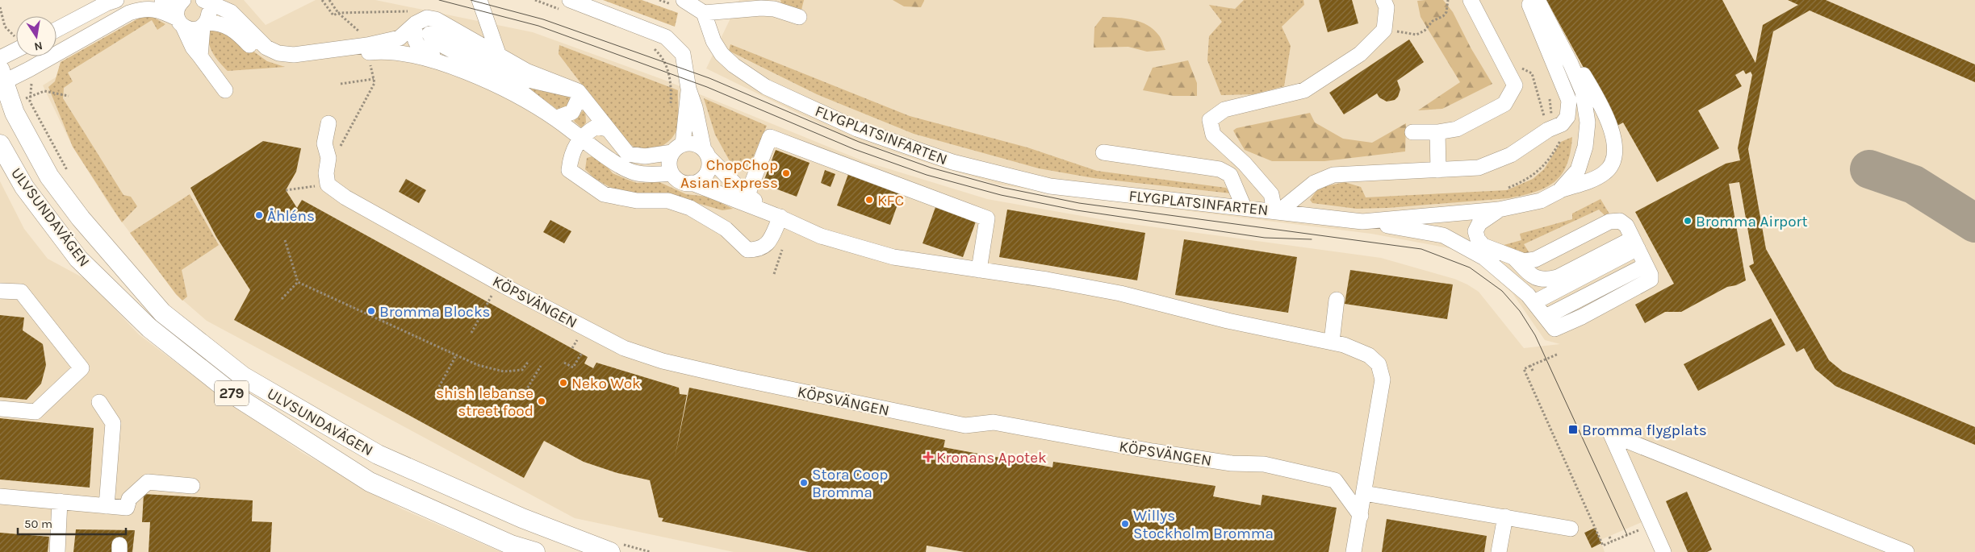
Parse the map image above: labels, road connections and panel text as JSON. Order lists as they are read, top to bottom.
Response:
{
  "streets": {
    "main road": ["ULVSUNDAVÄGEN", "279"],
    "street": ["FLYGPLATSINFARTEN", "KÖPSVÄNGEN"]
  },
  "places": {
    "other": [
      "ChopChop Asian Express",
      "KFC",
      "Åhléns",
      "Bromma Airport",
      "Bromma Blocks",
      "Neko Wok",
      "shish lebanse street food",
      "Stora Coop Bromma",
      "Willys Stockholm Bromma"
    ],
    "transit": ["Bromma flygplats"],
    "health": ["Kronans Apotek"]
  },
  "scale_bar": "50 m",
  "north": "bottom"
}
